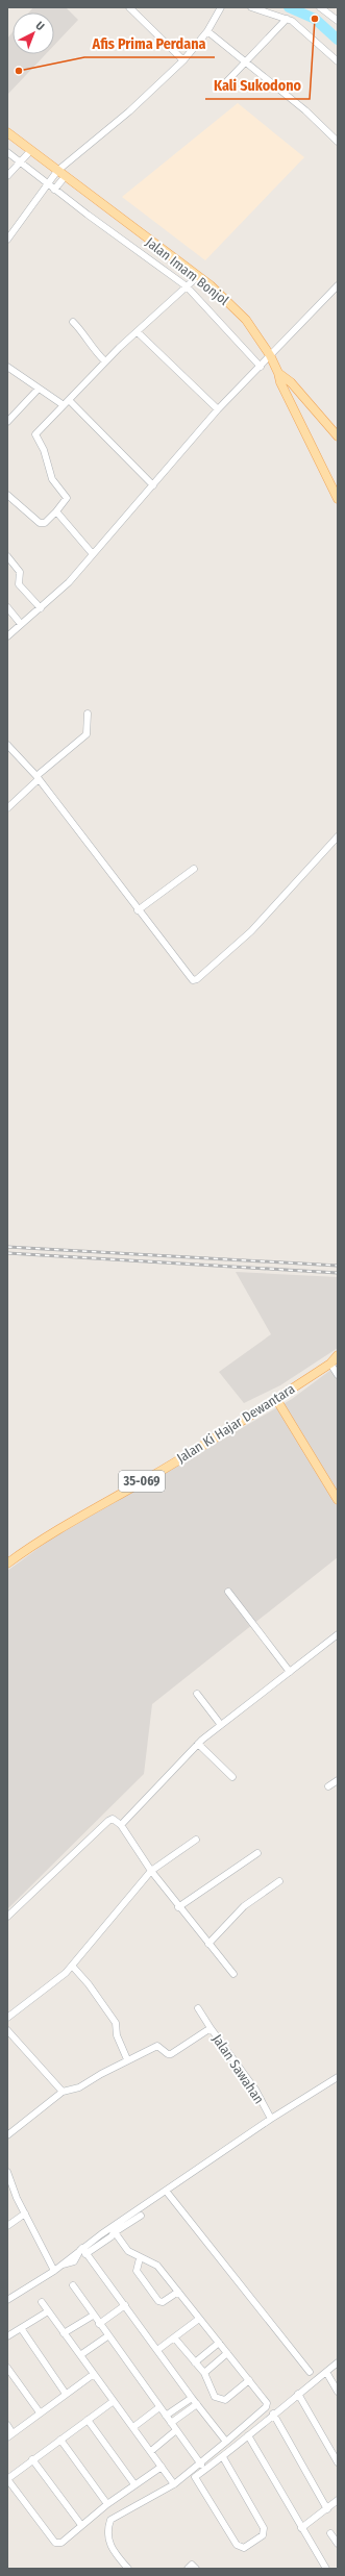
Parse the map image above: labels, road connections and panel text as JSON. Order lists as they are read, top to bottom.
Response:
{
  "streets": {
    "main road": ["Jalan Imam Bonjol", "Jalan Ki Hajar Dewantara", "35-069"],
    "street": ["Jalan Sawahan"]
  },
  "places": ["Kali Sukodono", "Afis Prima Perdana"],
  "north": "top right"
}
